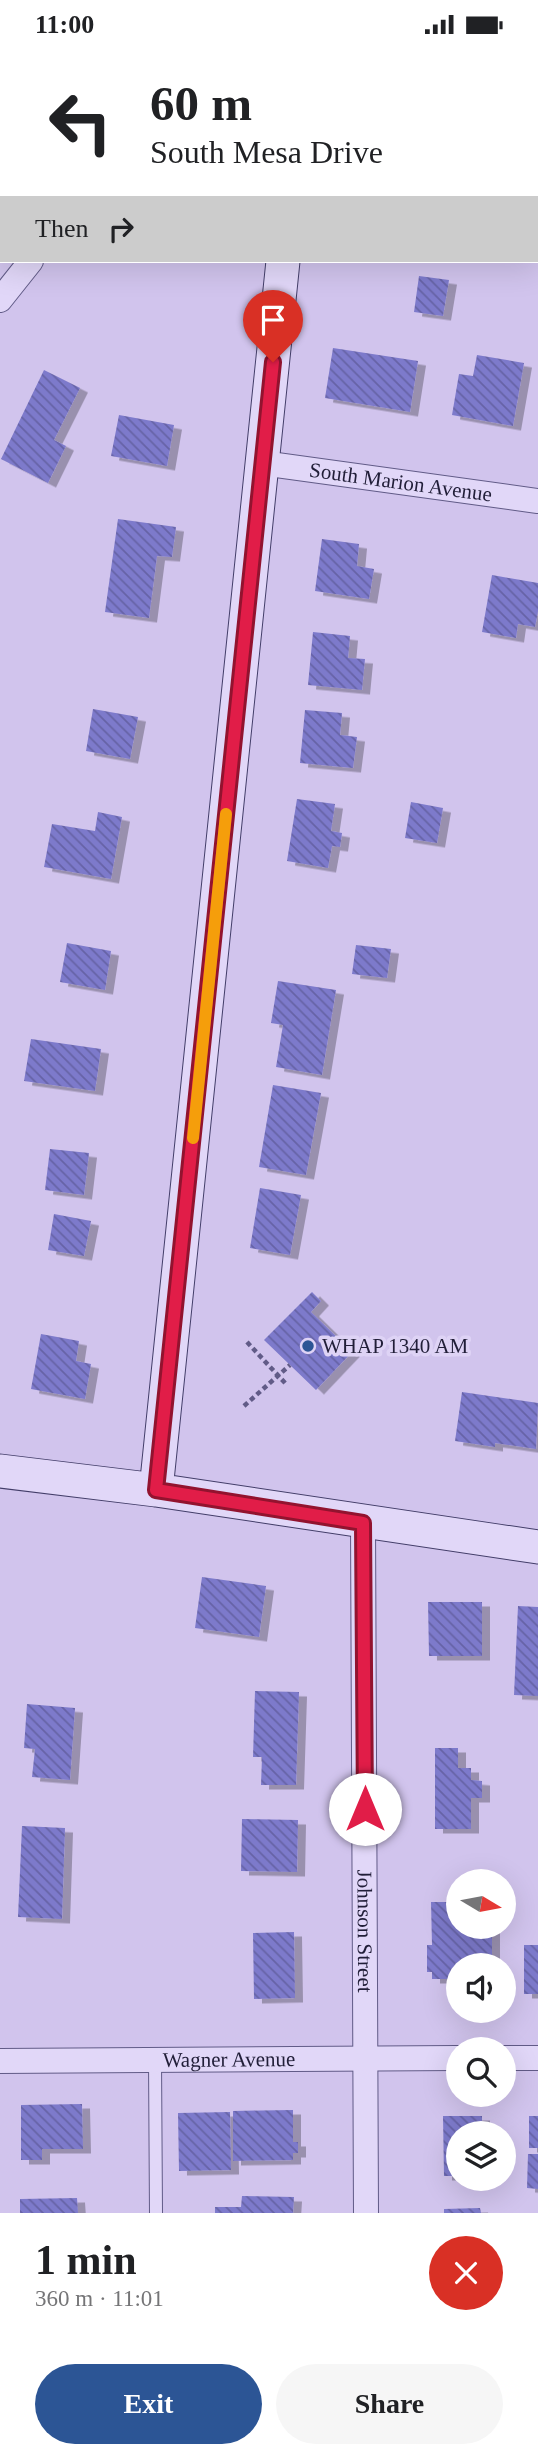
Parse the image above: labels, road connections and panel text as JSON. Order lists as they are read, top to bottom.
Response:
{
  "streets": {
    "street": ["South Marion Avenue", "Johnson Street", "Wagner Avenue"]
  },
  "crossings": [
    ["Johnson Street", "Wagner Avenue"]
  ],
  "places": ["WHAP 1340 AM"],
  "north": "right",
  "page": {
    "status": "11:00",
    "turn": ["60 m", "South Mesa Drive"],
    "then": "Then",
    "heading": ["1 min", "360 m · 11:01"],
    "buttons": ["Exit", "Share"]
  }
}
